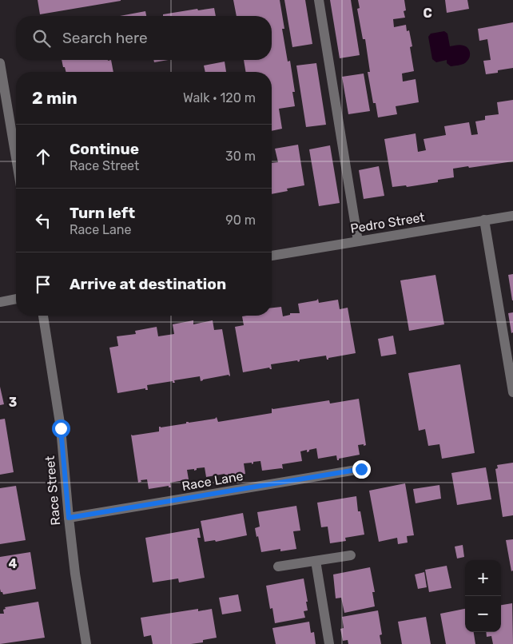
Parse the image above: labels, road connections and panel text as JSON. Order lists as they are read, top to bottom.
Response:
{
  "streets": {
    "street": ["Pedro Street", "Race Lane", "Race Street"]
  },
  "crossings": [
    ["Race Lane", "Race Street"]
  ],
  "page": {
    "search": "Search here",
    "heading": ["2 min", "Walk · 120 m"],
    "list": [
      ["Continue", "Race Street", "30 m"],
      ["Turn left", "Race Lane", "90 m"],
      "Arrive at destination"
    ],
    "map_buttons": ["+", "−"]
  },
  "grid": {
    "columns": ["C"],
    "rows": ["3", "4"]
  }
}
